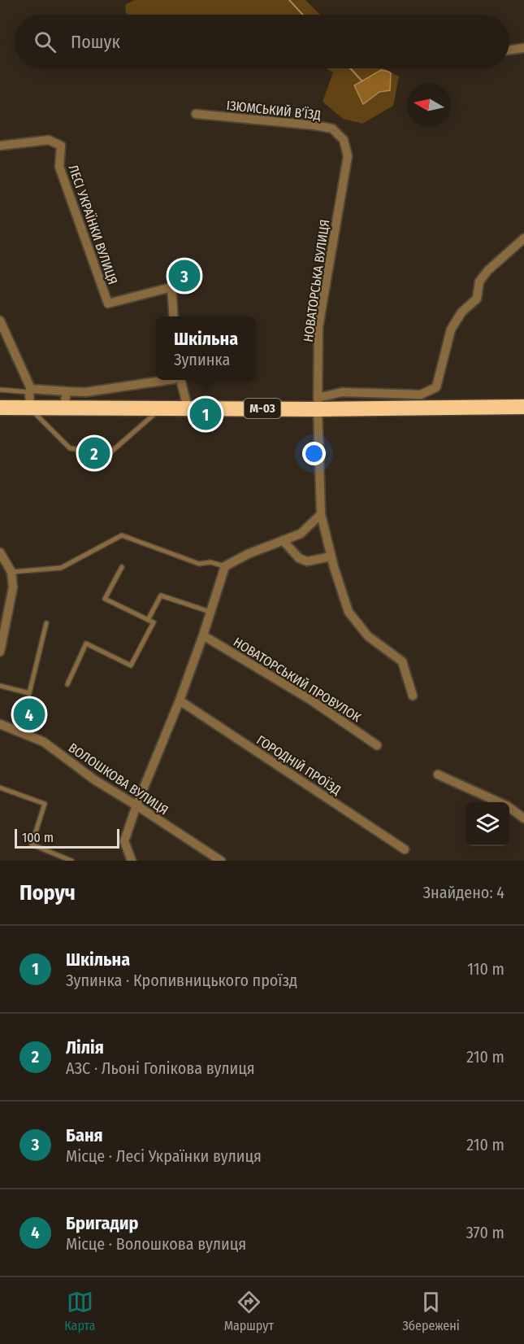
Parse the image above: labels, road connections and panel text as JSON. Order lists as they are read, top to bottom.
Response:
{
  "streets": {
    "highway": ["М-03"],
    "street": [
      "ІЗЮМСЬКИЙ В’ЇЗД",
      "ЛЕСІ УКРАЇНКИ ВУЛИЦЯ",
      "НОВАТОРСЬКА ВУЛИЦЯ",
      "НОВАТОРСЬКИЙ ПРОВУЛОК",
      "ГОРОДНІЙ ПРОЇЗД",
      "ВОЛОШКОВА ВУЛИЦЯ"
    ]
  },
  "crossings": [
    ["ІЗЮМСЬКИЙ В’ЇЗД", "НОВАТОРСЬКА ВУЛИЦЯ"],
    ["НОВАТОРСЬКА ВУЛИЦЯ", "М-03"]
  ],
  "scale_bar": "100 m",
  "north": "left",
  "page": {
    "search": "Пошук",
    "pins": [
      "3",
      "1",
      "2",
      "4"
    ],
    "popup": ["Шкільна", "Зупинка"],
    "scale": "100 m",
    "heading": ["Поруч", "Знайдено: 4"],
    "list": [
      {
        "mark": "1",
        "name": "Шкільна",
        "note": "Зупинка · Кропивницького проїзд",
        "value": "110 m"
      },
      {
        "mark": "2",
        "name": "Лілія",
        "note": "АЗС · Льоні Голікова вулиця",
        "value": "210 m"
      },
      {
        "mark": "3",
        "name": "Баня",
        "note": "Місце · Лесі Українки вулиця",
        "value": "210 m"
      },
      {
        "mark": "4",
        "name": "Бригадир",
        "note": "Місце · Волошкова вулиця",
        "value": "370 m"
      }
    ],
    "nav": ["Карта", "Маршрут", "Збережені"]
  }
}
